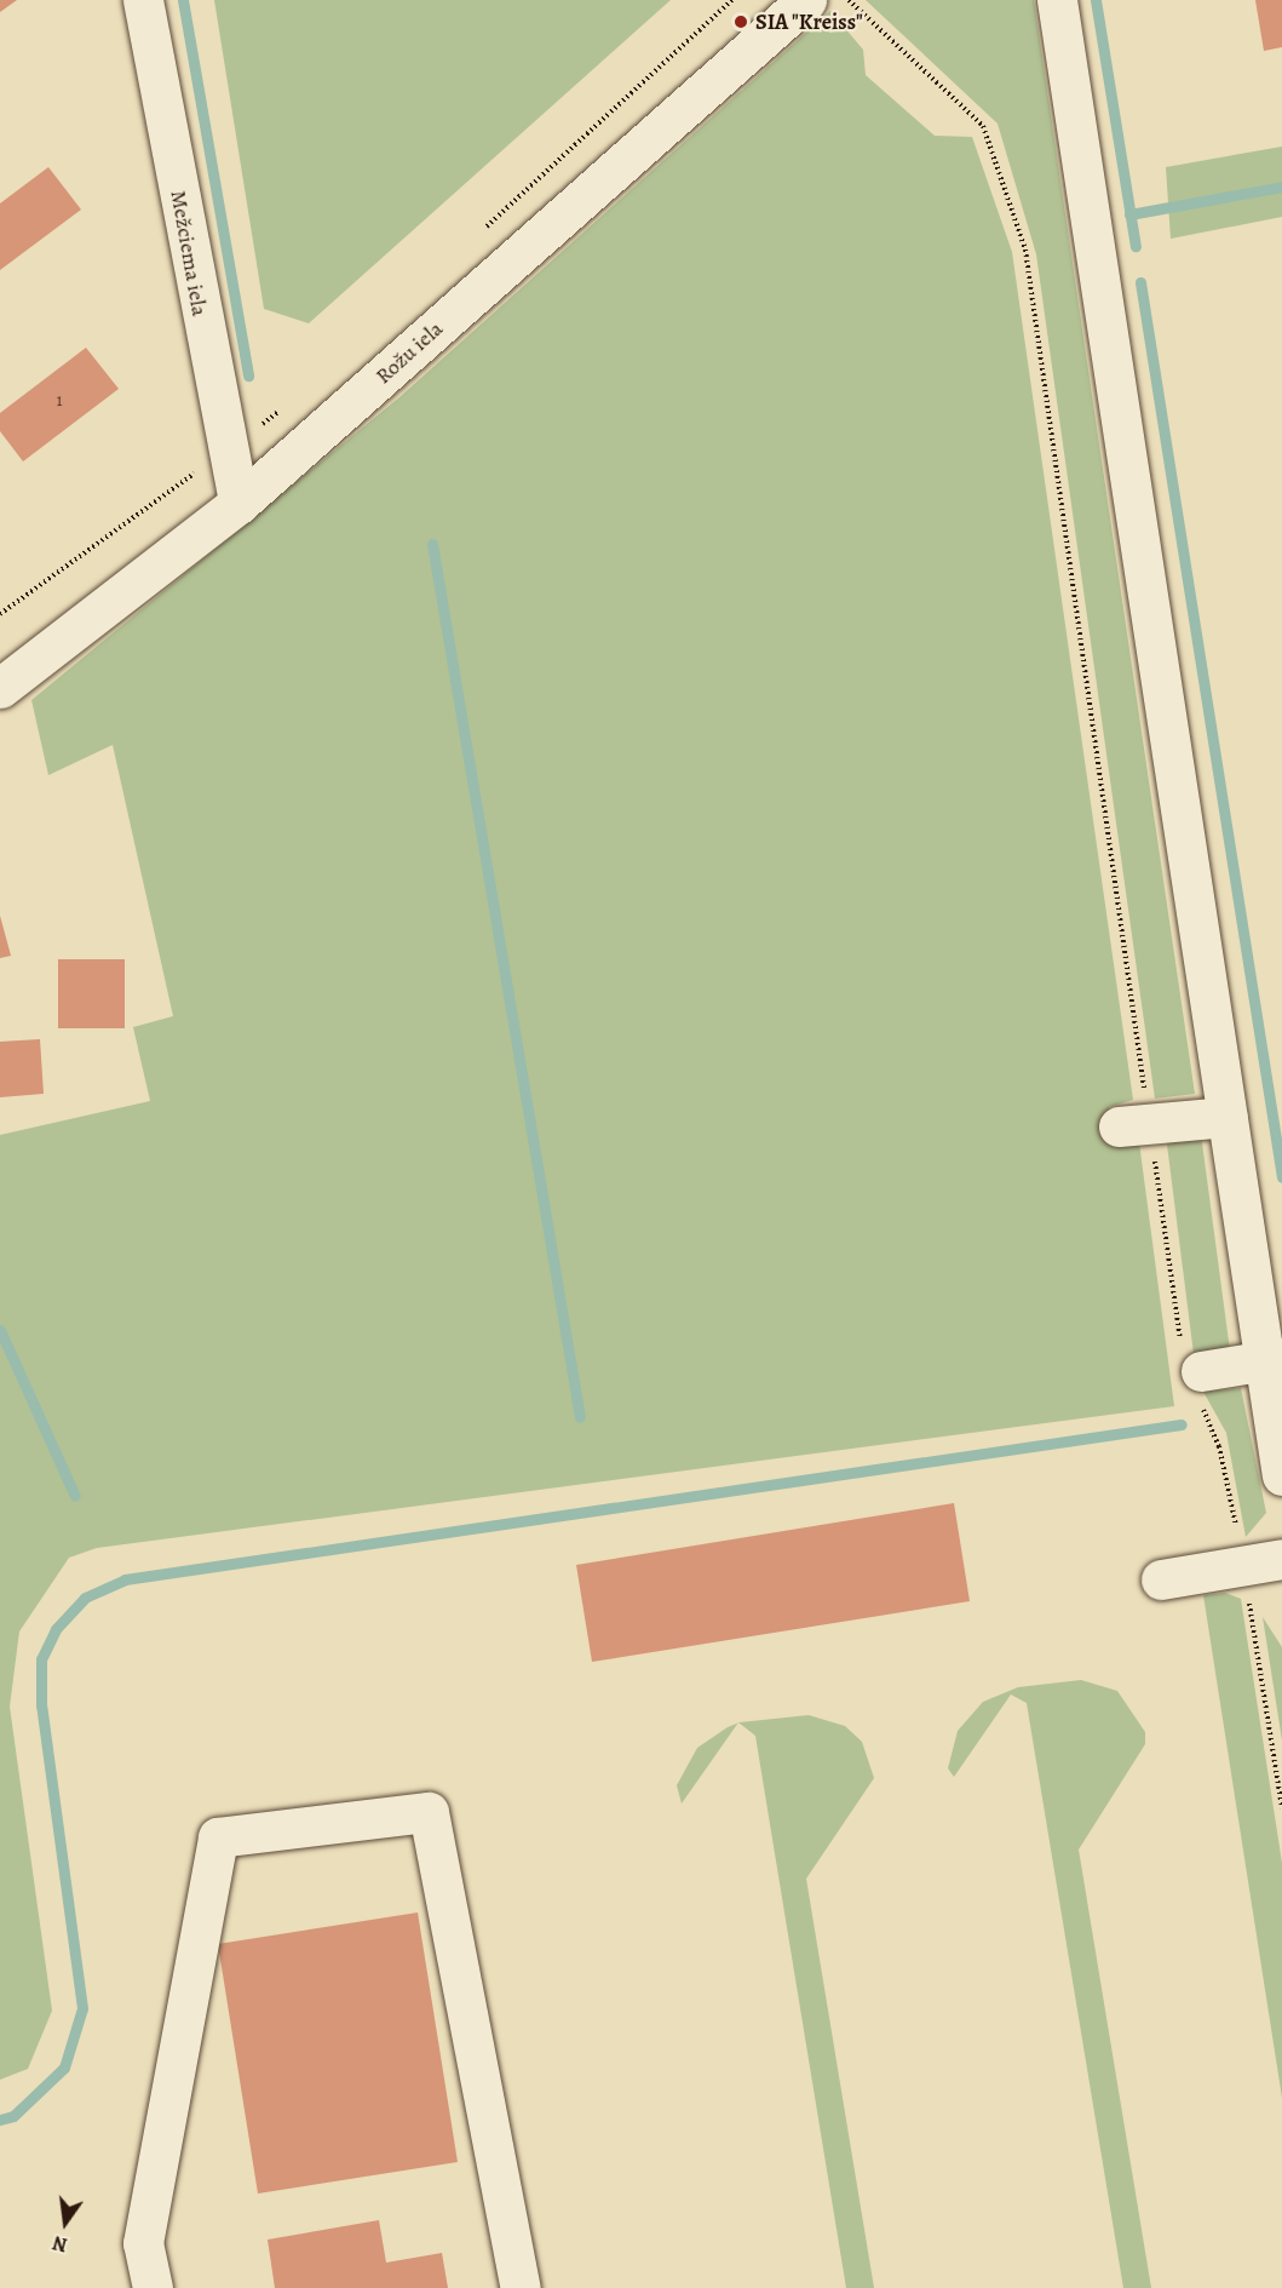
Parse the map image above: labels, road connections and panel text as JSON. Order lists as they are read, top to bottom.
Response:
{
  "streets": {
    "street": ["Mežciema iela", "Rožu iela"]
  },
  "crossings": [
    ["Mežciema iela", "Rožu iela"]
  ],
  "places": ["SIA \"Kreiss\""],
  "house_numbers": ["1"],
  "north": "bottom"
}
